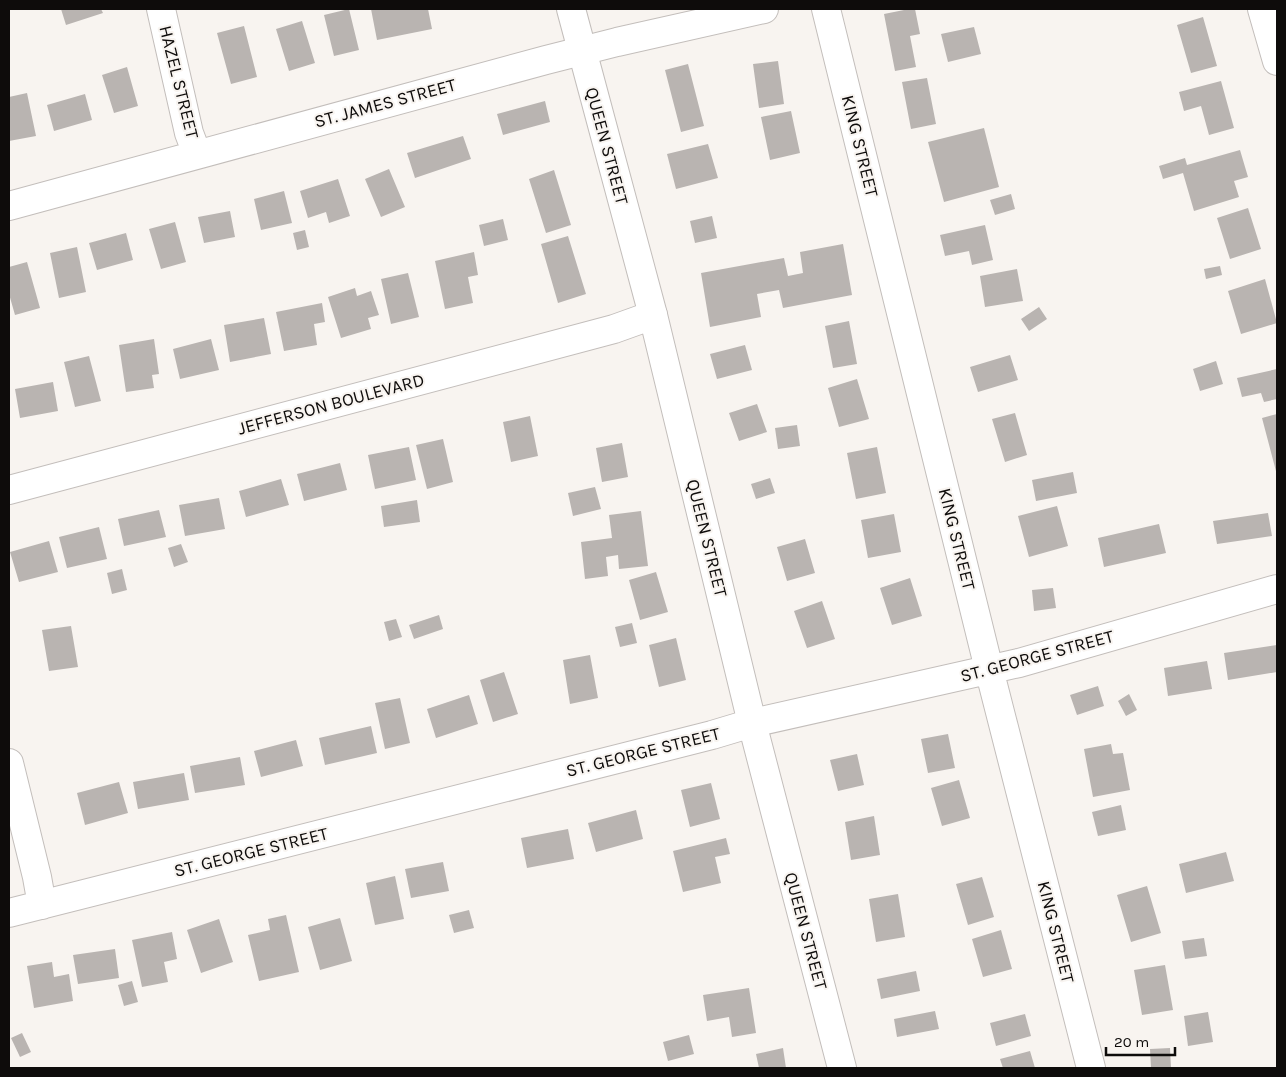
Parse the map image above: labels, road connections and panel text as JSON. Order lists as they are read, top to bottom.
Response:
{
  "streets": {
    "street": [
      "HAZEL STREET",
      "ST. JAMES STREET",
      "QUEEN STREET",
      "KING STREET",
      "JEFFERSON BOULEVARD",
      "ST. GEORGE STREET"
    ]
  },
  "crossings": [
    ["HAZEL STREET", "ST. JAMES STREET"],
    ["ST. JAMES STREET", "QUEEN STREET"],
    ["QUEEN STREET", "JEFFERSON BOULEVARD"],
    ["QUEEN STREET", "ST. GEORGE STREET"],
    ["KING STREET", "ST. GEORGE STREET"]
  ],
  "scale_bar": "20 m"
}
